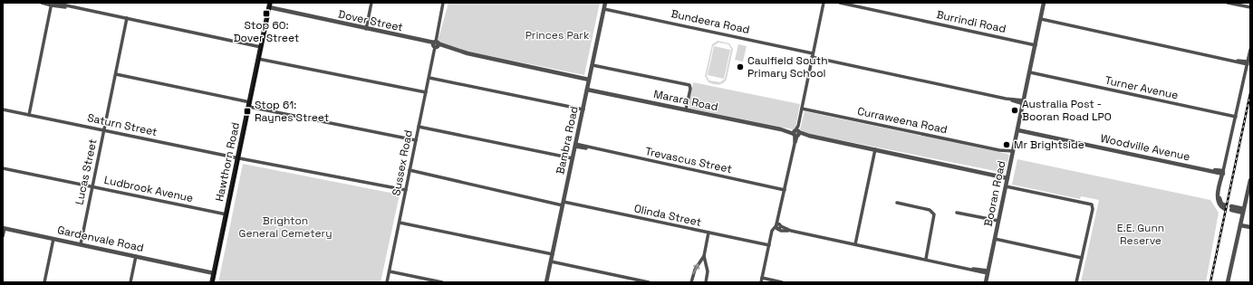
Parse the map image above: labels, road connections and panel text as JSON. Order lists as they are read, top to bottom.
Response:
{
  "streets": {
    "main road": ["Hawthorn Road"],
    "street": [
      "Dover Street",
      "Bundeera Road",
      "Burrindi Road",
      "Turner Avenue",
      "Marara Road",
      "Curraweena Road",
      "Saturn Street",
      "Bambra Road",
      "Woodville Avenue",
      "Trevascus Street",
      "Sussex Road",
      "Lucas Street",
      "Ludbrook Avenue",
      "Booran Road",
      "Olinda Street",
      "Gardenvale Road"
    ]
  },
  "crossings": [
    ["Dover Street", "Bambra Road"],
    ["Dover Street", "Hawthorn Road"],
    ["Dover Street", "Sussex Road"],
    ["Bundeera Road", "Bambra Road"],
    ["Bundeera Road", "Booran Road"],
    ["Burrindi Road", "Booran Road"],
    ["Turner Avenue", "Booran Road"],
    ["Marara Road", "Bambra Road"],
    ["Marara Road", "Booran Road"],
    ["Curraweena Road", "Booran Road"],
    ["Saturn Street", "Hawthorn Road"],
    ["Saturn Street", "Sussex Road"],
    ["Saturn Street", "Lucas Street"],
    ["Bambra Road", "Trevascus Street"],
    ["Bambra Road", "Olinda Street"],
    ["Woodville Avenue", "Booran Road"],
    ["Hawthorn Road", "Ludbrook Avenue"],
    ["Hawthorn Road", "Gardenvale Road"],
    ["Sussex Road", "Olinda Street"],
    ["Lucas Street", "Ludbrook Avenue"],
    ["Lucas Street", "Gardenvale Road"]
  ],
  "parks": ["Princes Park", "Brighton General Cemetery", "E.E. Gunn Reserve"],
  "places": {
    "transit": ["Stop 60: Dover Street", "Stop 61: Raynes Street"],
    "other": ["Caulfield South Primary School", "Australia Post - Booran Road LPO", "Mr Brightside"]
  }
}
